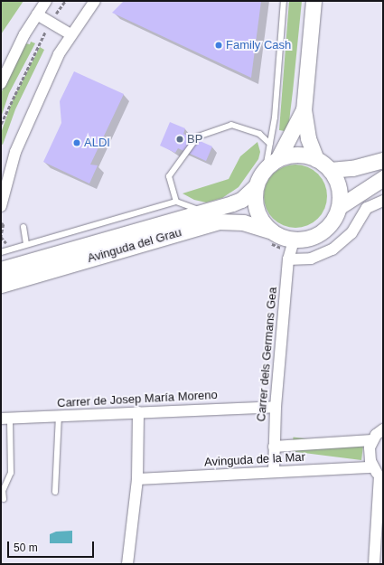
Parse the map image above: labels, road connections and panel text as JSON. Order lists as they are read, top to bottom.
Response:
{
  "streets": {
    "main road": ["Avinguda del Grau"],
    "street": ["Carrer dels Germans Gea", "Carrer de Josep María Moreno", "Avinguda de la Mar"]
  },
  "crossings": [
    ["Avinguda del Grau", "Carrer dels Germans Gea"],
    ["Carrer dels Germans Gea", "Carrer de Josep María Moreno"],
    ["Carrer dels Germans Gea", "Avinguda de la Mar"]
  ],
  "places": ["Family Cash", "BP", "ALDI"],
  "scale_bar": "50 m"
}
